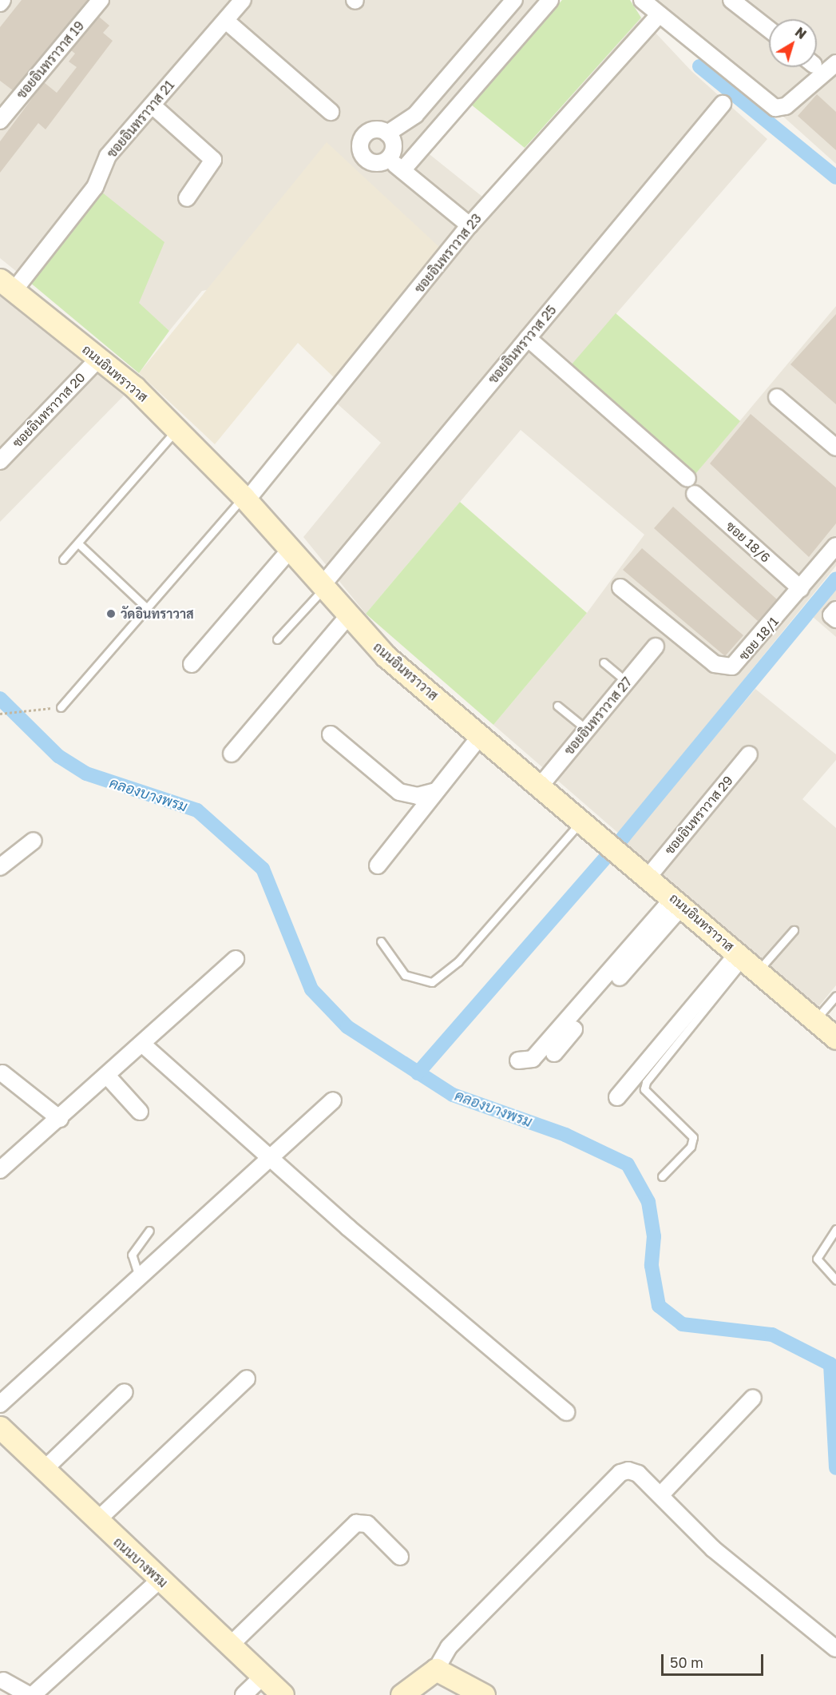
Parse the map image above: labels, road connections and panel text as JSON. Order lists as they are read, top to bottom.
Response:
{
  "streets": {
    "street": [
      "ซอยอินทราวาส 19",
      "ซอยอินทราวาส 21",
      "ซอยอินทราวาส 23",
      "ซอยอินทราวาส 25",
      "ถนนอินทราวาส",
      "ซอยอินทราวาส 20",
      "ซอย 18/6",
      "ซอย 18/1",
      "ซอยอินทราวาส 27",
      "ซอยอินทราวาส 29",
      "ถนนบางพรม"
    ]
  },
  "crossings": [
    ["ซอยอินทราวาส 21", "ถนนอินทราวาส"],
    ["ซอยอินทราวาส 23", "ถนนอินทราวาส"],
    ["ซอยอินทราวาส 25", "ถนนอินทราวาส"],
    ["ถนนอินทราวาส", "ซอยอินทราวาส 20"],
    ["ถนนอินทราวาส", "ซอยอินทราวาส 27"],
    ["ถนนอินทราวาส", "ซอยอินทราวาส 29"],
    ["ซอย 18/6", "ซอย 18/1"]
  ],
  "water": ["คลองบางพรม"],
  "places": ["วัดอินทราวาส"],
  "scale_bar": "50 m",
  "north": "top right"
}
